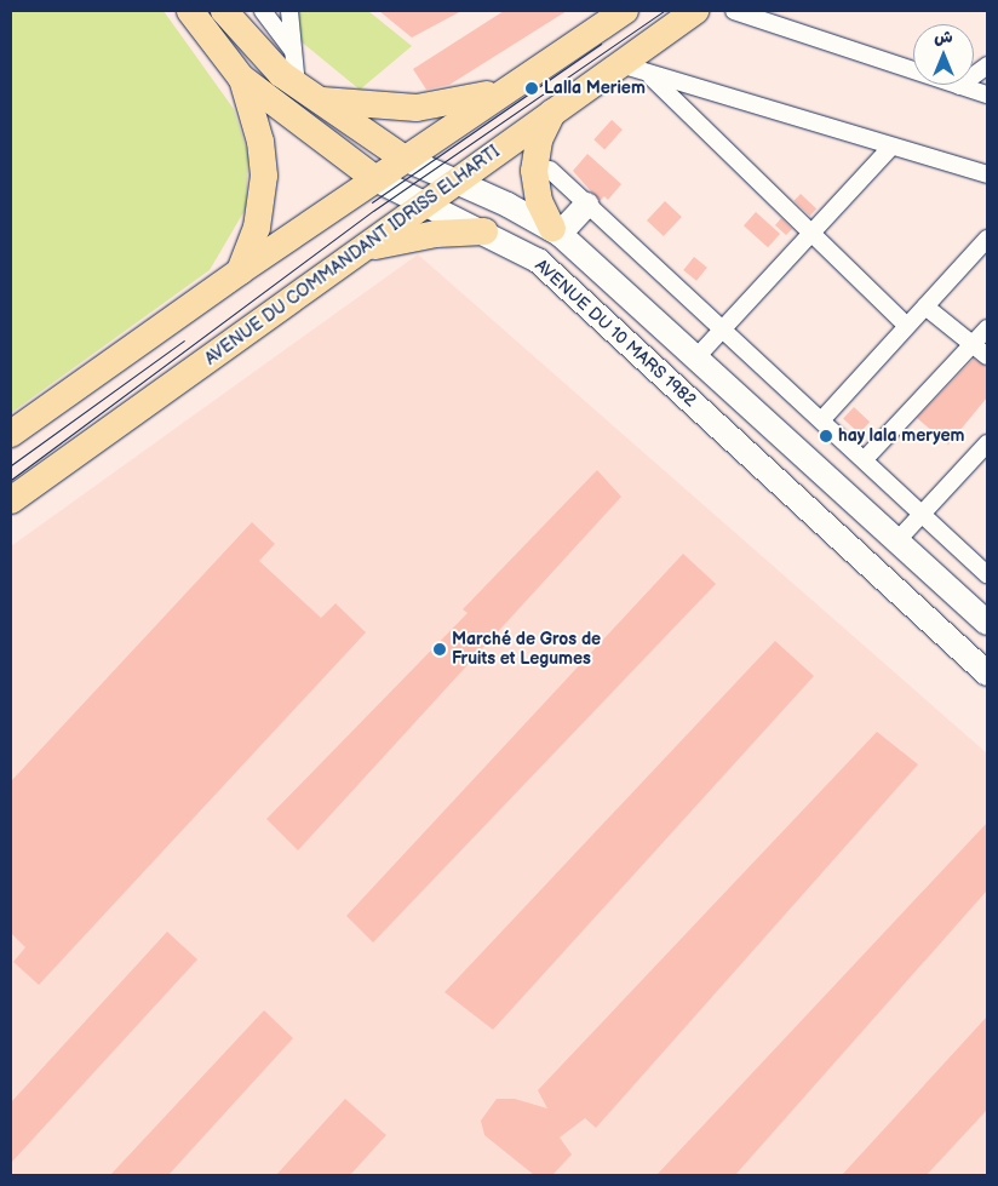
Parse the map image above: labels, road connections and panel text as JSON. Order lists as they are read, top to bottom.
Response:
{
  "streets": {
    "main road": ["AVENUE DU COMMANDANT IDRISS ELHARTI", "AVENUE DU 10 MARS 1982"]
  },
  "crossings": [
    ["AVENUE DU COMMANDANT IDRISS ELHARTI", "AVENUE DU 10 MARS 1982"]
  ],
  "places": ["Lalla Meriem", "hay lala meryem", "Marché de Gros de Fruits et Legumes"],
  "north": "top"
}
